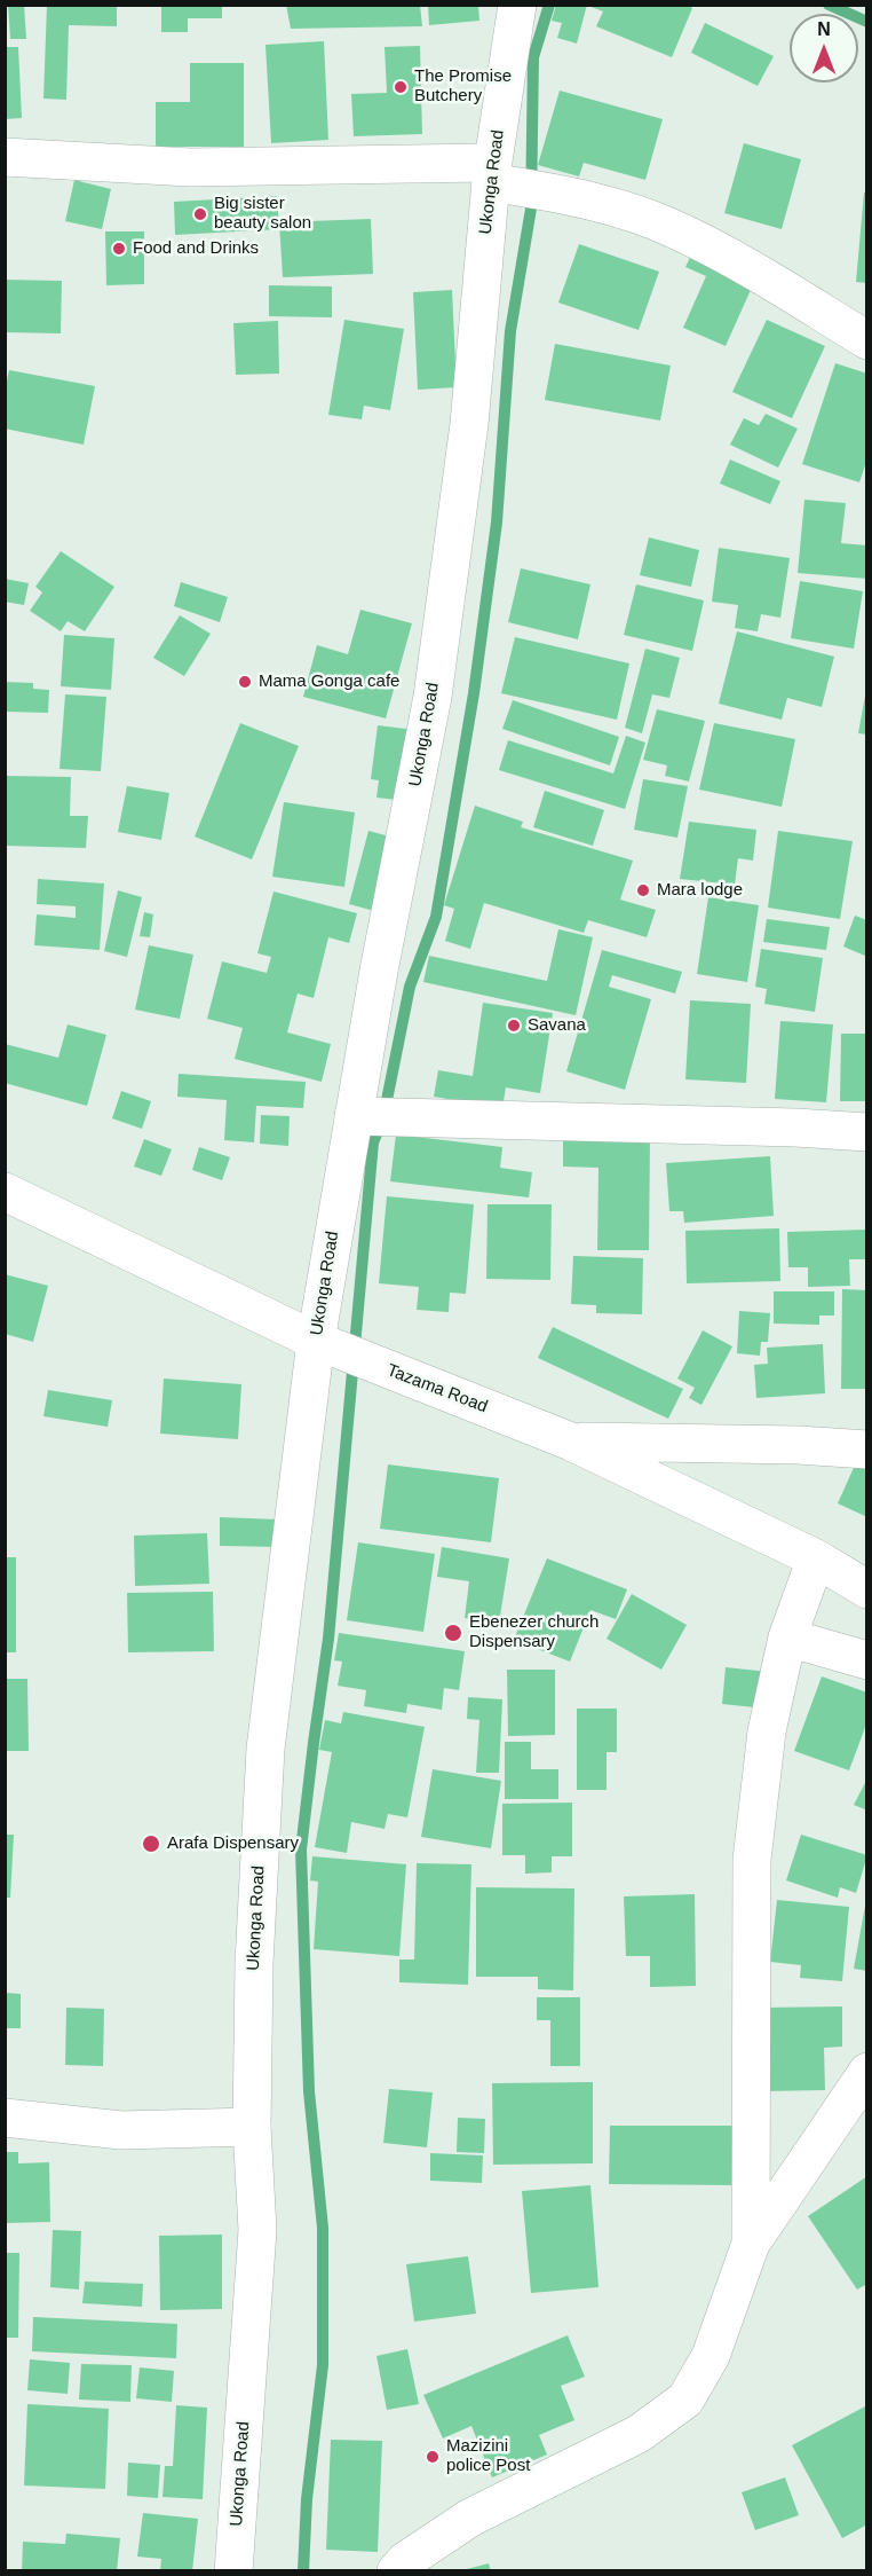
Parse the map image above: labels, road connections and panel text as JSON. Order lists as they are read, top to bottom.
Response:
{
  "streets": {
    "street": ["Ukonga Road", "Tazama Road"]
  },
  "crossings": [
    ["Ukonga Road", "Tazama Road"]
  ],
  "places": [
    "The Promise Butchery",
    "Big sister beauty salon",
    "Food and Drinks",
    "Mama Gonga cafe",
    "Mara lodge",
    "Savana",
    "Ebenezer church Dispensary",
    "Arafa Dispensary",
    "Mazizini police Post"
  ],
  "north": "top"
}
